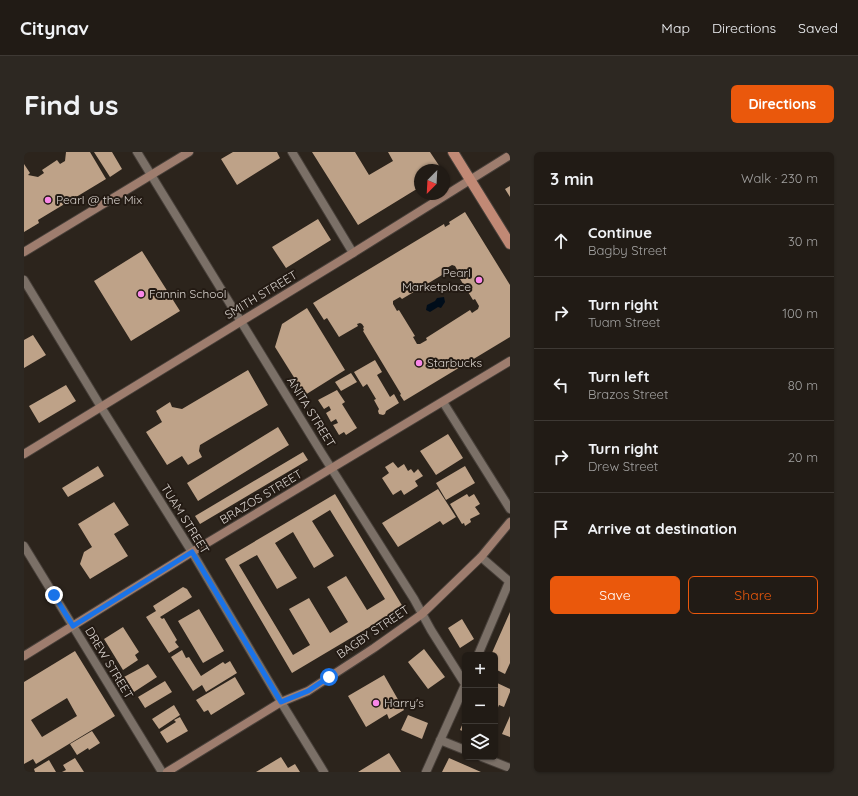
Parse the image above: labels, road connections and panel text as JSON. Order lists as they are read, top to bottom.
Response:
{
  "streets": {
    "main road": ["SMITH STREET", "BRAZOS STREET", "BAGBY STREET"],
    "street": ["ANITA STREET", "TUAM STREET", "DREW STREET"]
  },
  "crossings": [
    ["SMITH STREET", "ANITA STREET"],
    ["SMITH STREET", "TUAM STREET"],
    ["ANITA STREET", "BRAZOS STREET"],
    ["ANITA STREET", "BAGBY STREET"],
    ["BRAZOS STREET", "TUAM STREET"],
    ["BRAZOS STREET", "DREW STREET"],
    ["TUAM STREET", "BAGBY STREET"]
  ],
  "places": [
    "Pearl @ the Mix",
    "Pearl Marketplace",
    "Fannin School",
    "Starbucks",
    "Harry's"
  ],
  "north": "bottom left",
  "page": {
    "header": "Citynav",
    "nav": ["Map", "Directions", "Saved"],
    "buttons": [
      "Directions",
      ["Save", "Share"]
    ],
    "title": "Find us",
    "heading": ["3 min", "Walk · 230 m"],
    "list": [
      ["Continue", "Bagby Street", "30 m"],
      ["Turn right", "Tuam Street", "100 m"],
      ["Turn left", "Brazos Street", "80 m"],
      ["Turn right", "Drew Street", "20 m"],
      "Arrive at destination"
    ],
    "map_buttons": ["+", "−"]
  }
}
